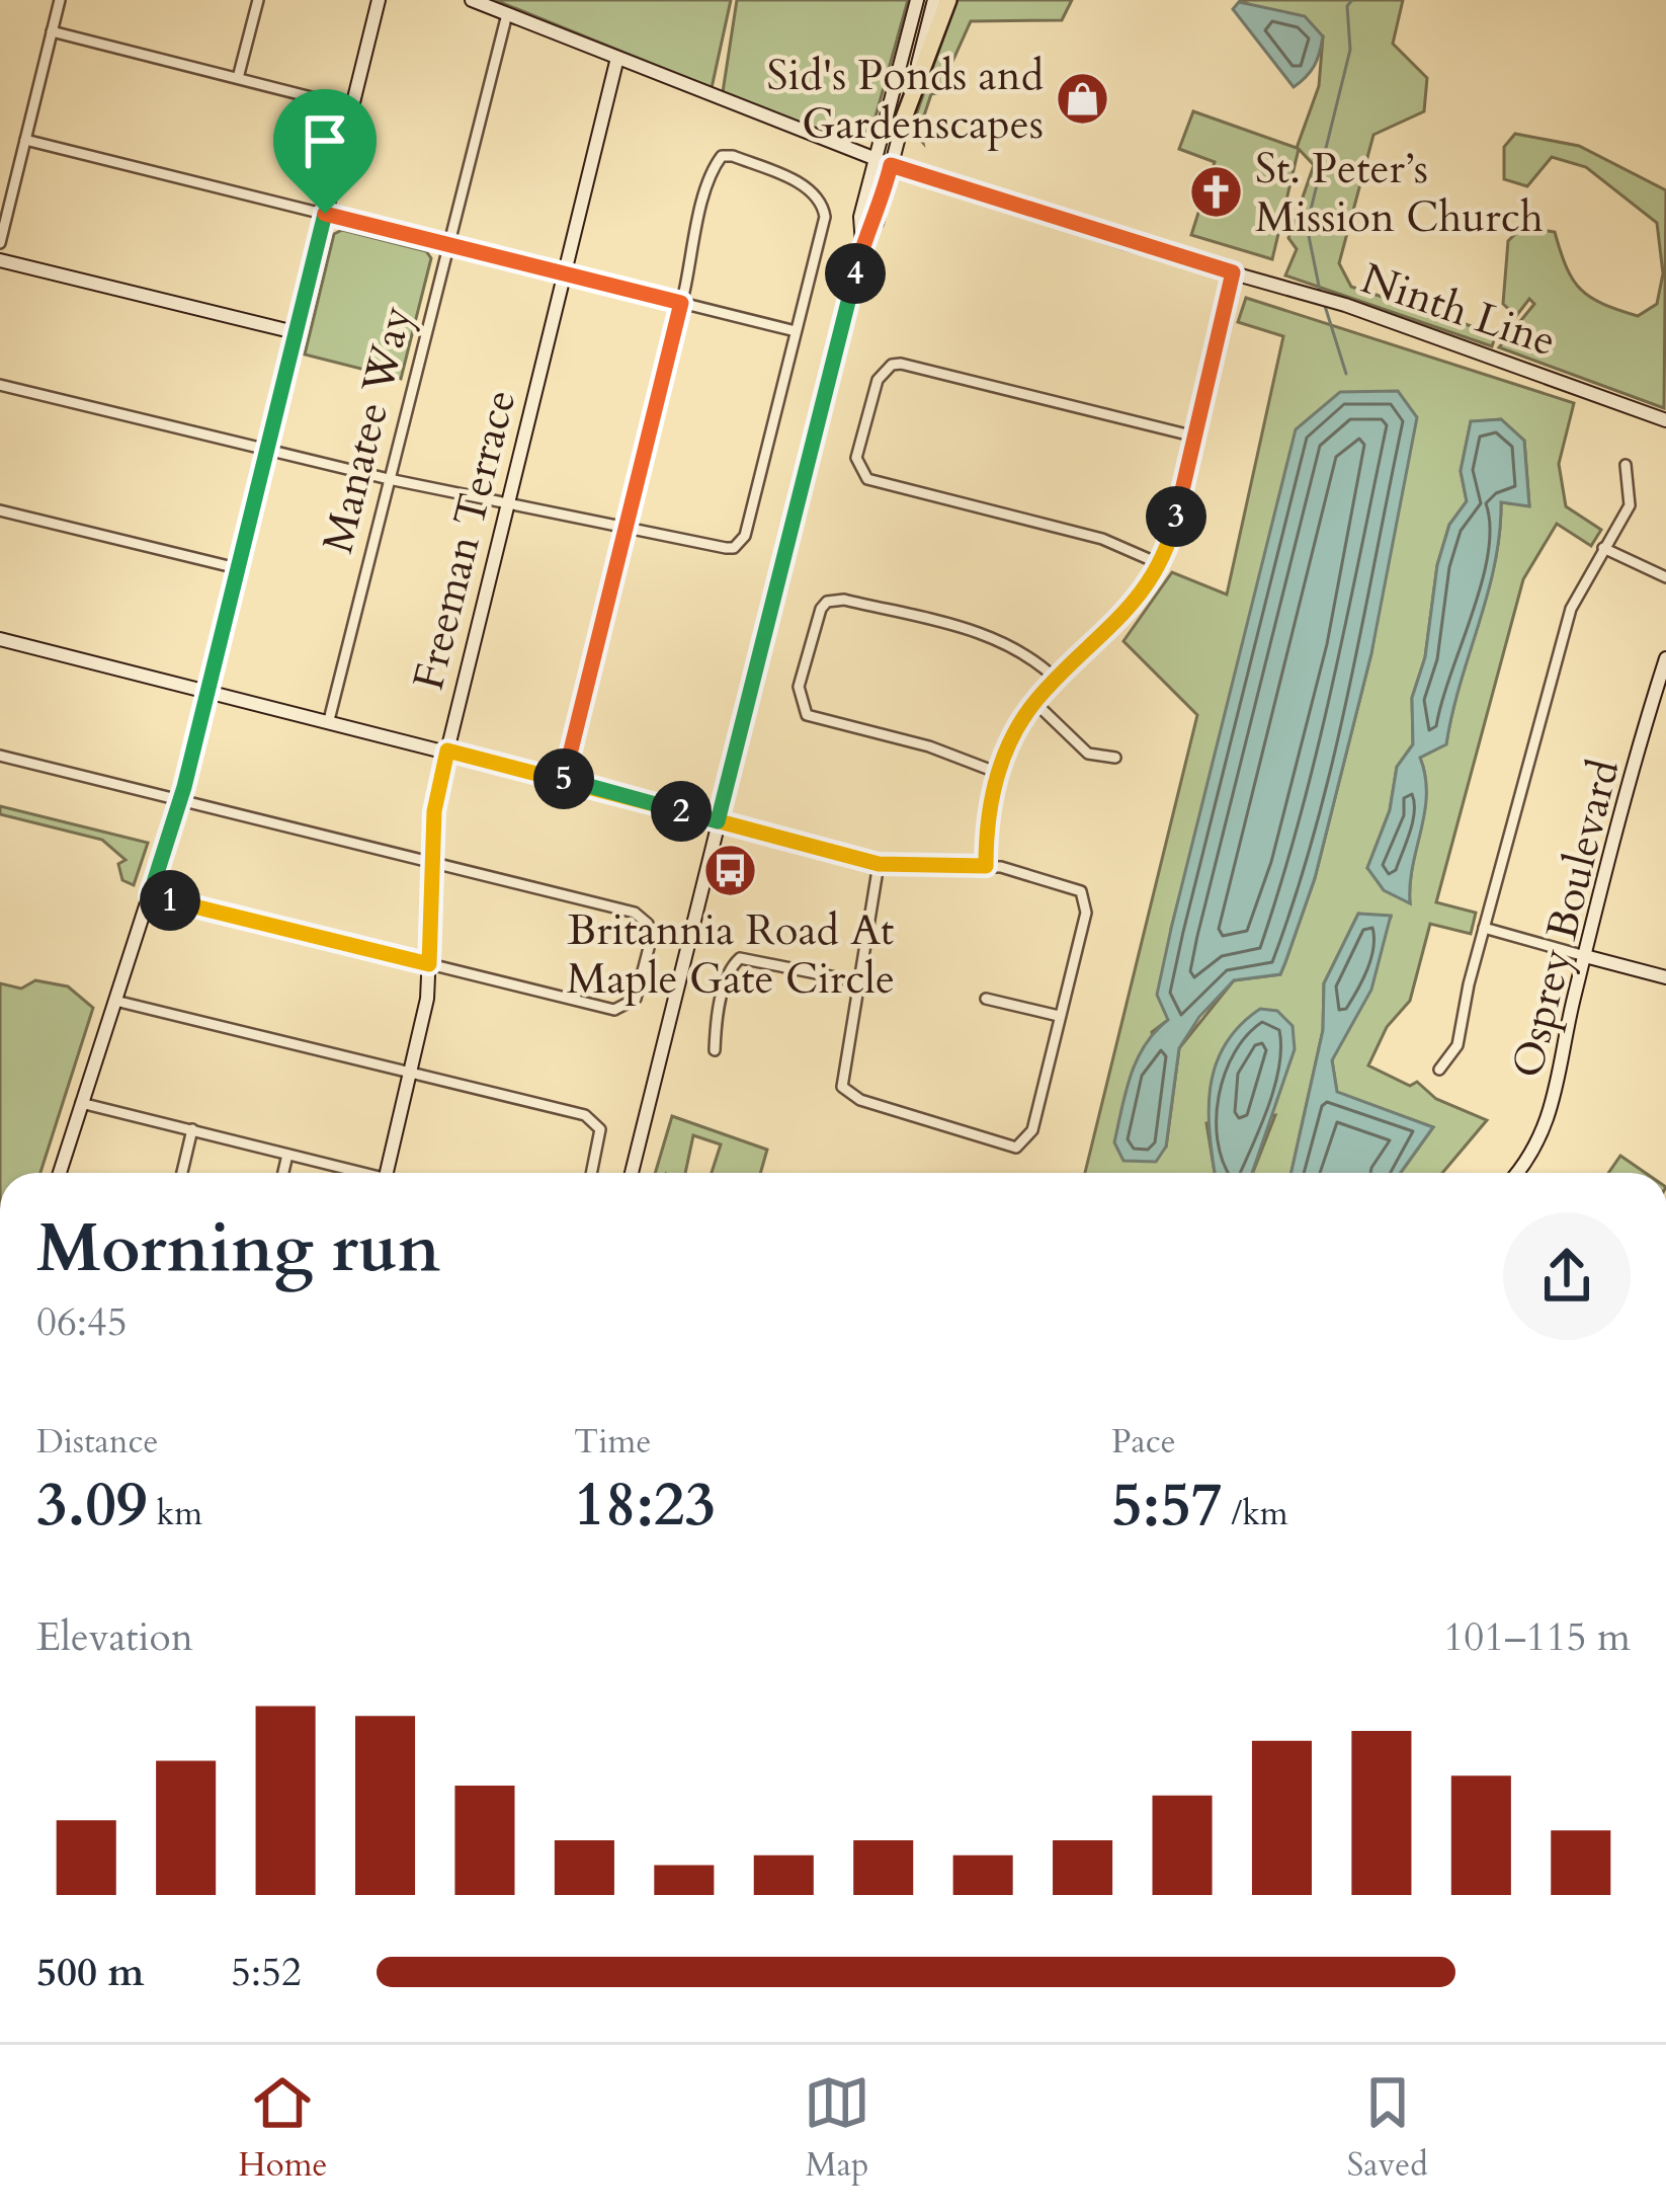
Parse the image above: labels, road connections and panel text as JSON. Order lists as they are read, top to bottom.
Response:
{
  "streets": {
    "street": [
      "Ninth Line",
      "Manatee Way",
      "Freeman Terrace",
      "Osprey Boulevard"
    ]
  },
  "crossings": [
    ["Ninth Line", "Manatee Way"],
    ["Ninth Line", "Freeman Terrace"]
  ],
  "places": {
    "shop": ["Sid's Ponds and Gardenscapes"],
    "church": ["St. Peter’s Mission Church"],
    "bus stop": ["Britannia Road At Maple Gate Circle"]
  },
  "page": {
    "pins": [
      "4",
      "3",
      "5",
      "2",
      "1"
    ],
    "heading": ["Morning run", "06:45"],
    "stats": [
      ["Distance", "3.09 km"],
      ["Time", "18:23"],
      ["Pace", "5:57 /km"]
    ],
    "chart": ["Elevation", "101–115 m"],
    "list": [
      {
        "name": "500 m",
        "note": "5:52"
      }
    ],
    "tabs": ["Home", "Map", "Saved"]
  }
}
